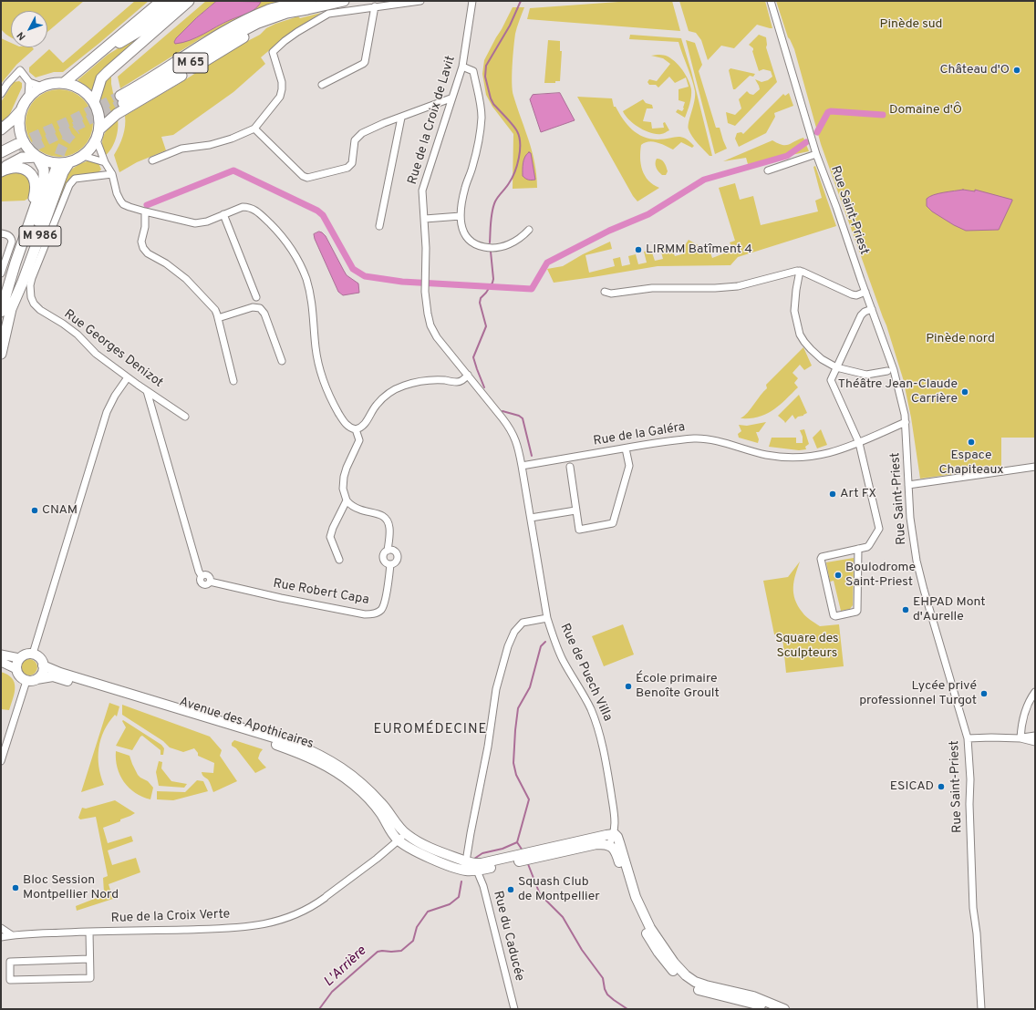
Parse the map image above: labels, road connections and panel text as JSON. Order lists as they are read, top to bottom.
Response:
{
  "streets": {
    "main road": [
      "M 65",
      "M 986",
      "Rue de Puech Villa",
      "Avenue des Apothicaires"
    ],
    "street": [
      "Rue de la Croix de Lavit",
      "Rue Saint-Priest",
      "Rue Georges Denizot",
      "Rue de la Galéra",
      "Rue Robert Capa",
      "Rue de la Croix Verte",
      "Rue du Caducée"
    ]
  },
  "crossings": [
    ["Rue de la Croix de Lavit", "Rue de la Galéra"],
    ["Rue de la Croix de Lavit", "Rue de Puech Villa"],
    ["Rue Saint-Priest", "Rue de la Galéra"],
    ["Rue Georges Denizot", "Rue Robert Capa"],
    ["Rue de Puech Villa", "Avenue des Apothicaires"],
    ["Avenue des Apothicaires", "Rue de la Croix Verte"],
    ["Avenue des Apothicaires", "Rue du Caducée"]
  ],
  "districts": ["EUROMÉDECINE"],
  "water": ["L'Arrière"],
  "parks": [
    "Pinède sud",
    "Domaine d'Ô",
    "Pinède nord",
    "Square des Sculpteurs"
  ],
  "places": [
    "Château d'O",
    "LIRMM Batîment 4",
    "Théâtre Jean-Claude Carrière",
    "Espace Chapiteaux",
    "Art FX",
    "CNAM",
    "Boulodrome Saint-Priest",
    "EHPAD Mont d'Aurelle",
    "École primaire Benoîte Groult",
    "Lycée privé professionnel Turgot",
    "ESICAD",
    "Bloc Session Montpellier Nord",
    "Squash Club de Montpellier"
  ],
  "north": "bottom left"
}
